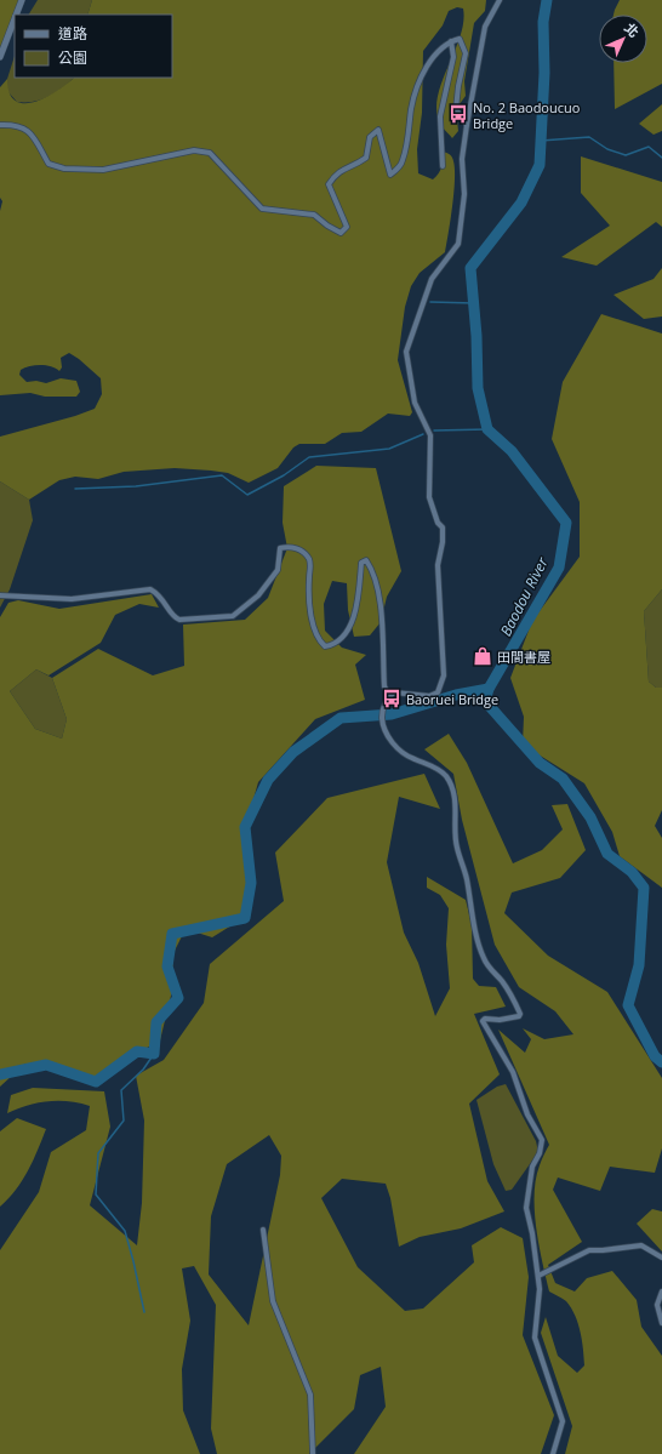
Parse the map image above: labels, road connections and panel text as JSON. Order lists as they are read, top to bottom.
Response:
{
  "water": ["Baodou River"],
  "places": {
    "bus stop": ["No. 2 Baodoucuo Bridge", "Baoruei Bridge"],
    "shop": ["田間書屋"]
  },
  "legend": ["道路", "公園"],
  "north": "top right"
}
